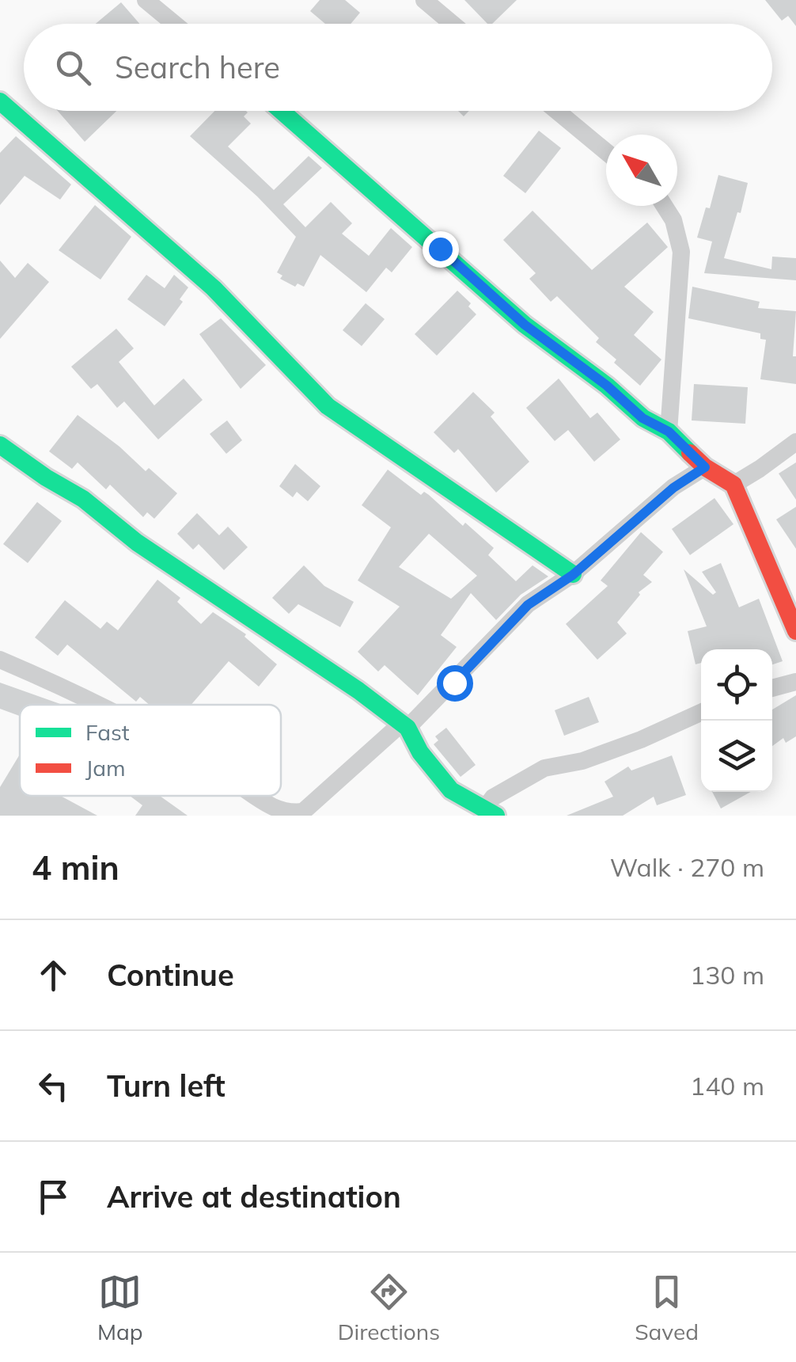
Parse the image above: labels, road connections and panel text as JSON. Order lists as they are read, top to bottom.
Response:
{
  "legend": ["Fast", "Jam"],
  "north": "top left",
  "page": {
    "search": "Search here",
    "heading": ["4 min", "Walk · 270 m"],
    "list": [
      ["Continue", "130 m"],
      ["Turn left", "140 m"],
      "Arrive at destination"
    ],
    "nav": ["Map", "Directions", "Saved"]
  }
}
